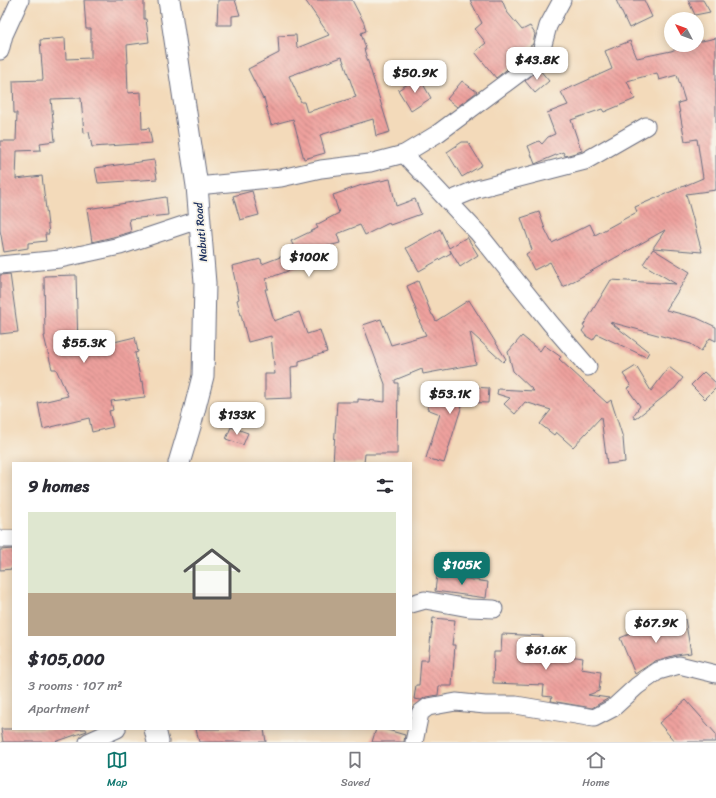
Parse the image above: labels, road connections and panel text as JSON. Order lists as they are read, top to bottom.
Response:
{
  "streets": {
    "street": ["Nabuti Road"]
  },
  "north": "top left",
  "page": {
    "price": [
      "$43.8K",
      "$50.9K",
      "$100K",
      "$55.3K",
      "$53.1K",
      "$133K",
      "$105K",
      "$67.9K",
      "$61.6K"
    ],
    "heading": "9 homes",
    "list": [
      {
        "name": "$105,000",
        "note": "3 rooms · 107 m² · Apartment"
      }
    ],
    "tabs": ["Map", "Saved", "Home"]
  }
}
